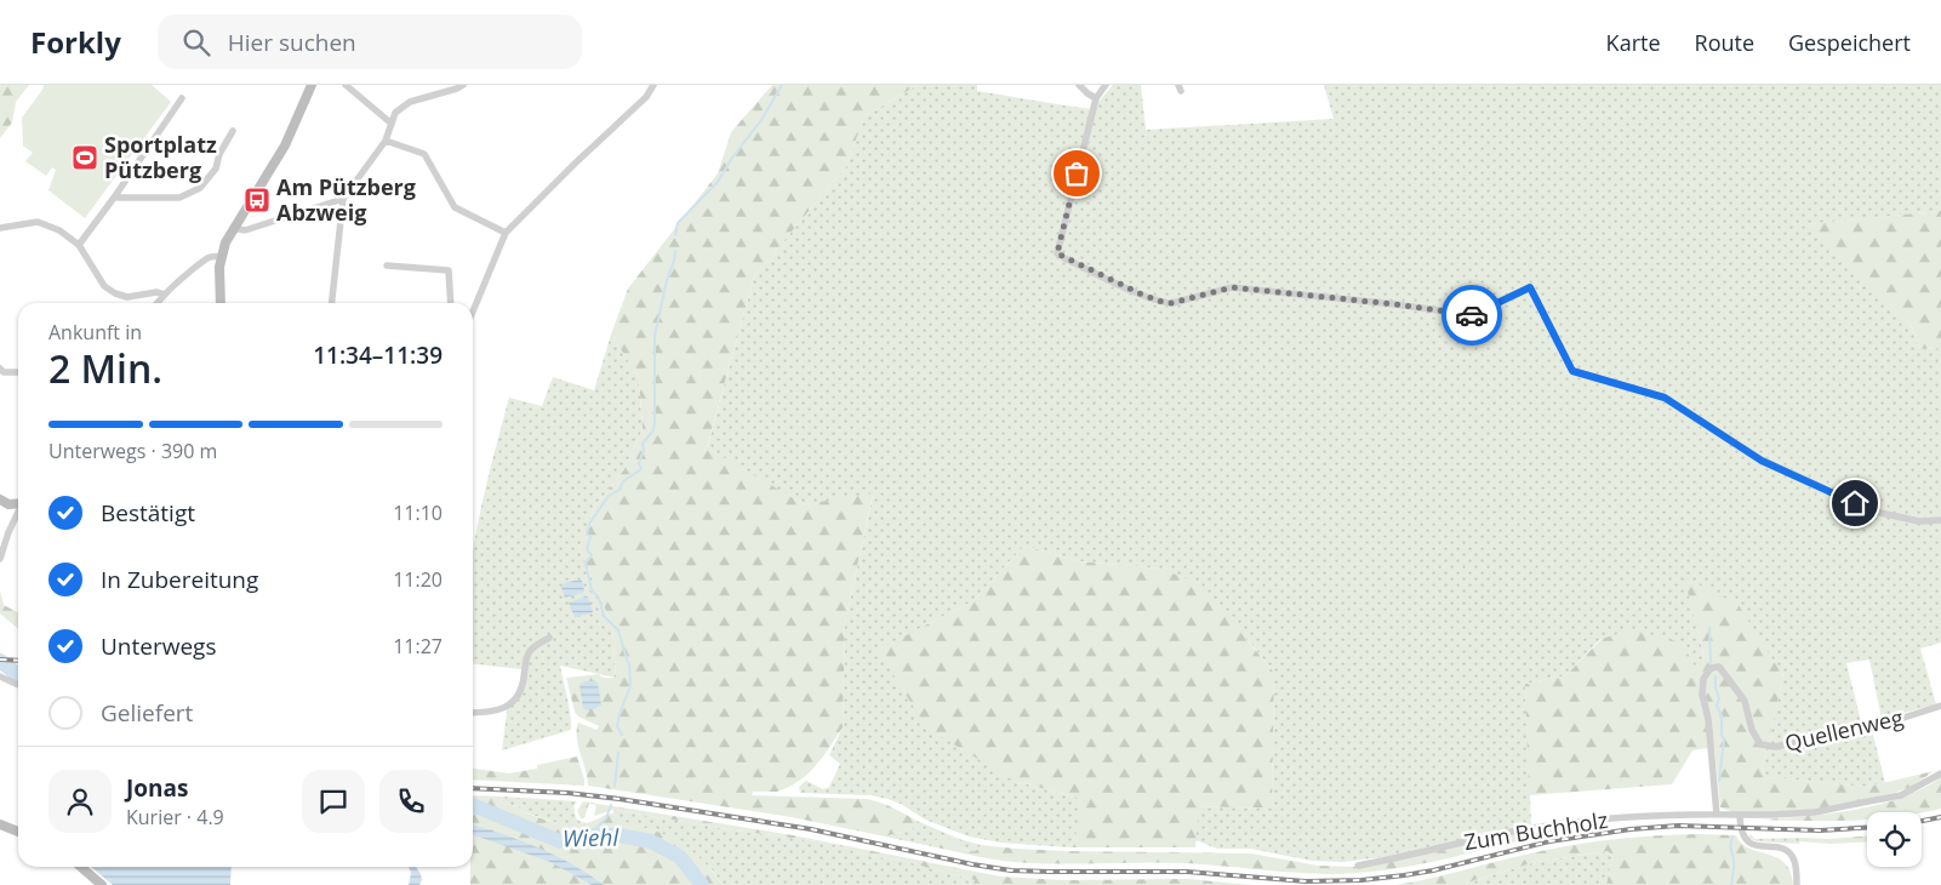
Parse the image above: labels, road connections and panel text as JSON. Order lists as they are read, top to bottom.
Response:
{
  "streets": {
    "street": ["Quellenweg", "Zum Buchholz"]
  },
  "crossings": [
    ["Quellenweg", "Zum Buchholz"]
  ],
  "water": ["Wiehl"],
  "places": {
    "sports": ["Sportplatz Pützberg"],
    "bus stop": ["Am Pützberg Abzweig"]
  },
  "page": {
    "header": "Forkly",
    "search": "Hier suchen",
    "nav": ["Karte", "Route", "Gespeichert"],
    "heading": ["2 Min.", "Ankunft in", "11:34–11:39"],
    "panel": ["Jonas", "Kurier · 4.9"],
    "bar": "Unterwegs · 390 m",
    "list": [
      ["Bestätigt", "11:10"],
      ["In Zubereitung", "11:20"],
      ["Unterwegs", "11:27"],
      "Geliefert"
    ]
  }
}
